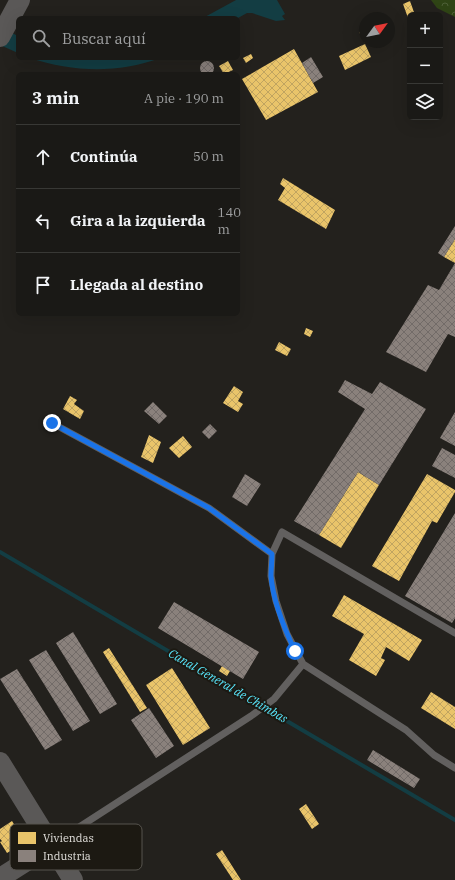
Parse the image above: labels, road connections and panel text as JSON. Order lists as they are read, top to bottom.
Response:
{
  "water": ["Canal General de Chimbas"],
  "legend": ["Viviendas", "Industria"],
  "north": "top right",
  "page": {
    "map_buttons": ["+", "−"],
    "search": "Buscar aquí",
    "heading": ["3 min", "A pie · 190 m"],
    "list": [
      ["Continúa", "50 m"],
      ["Gira a la izquierda", "140 m"],
      "Llegada al destino"
    ]
  }
}
